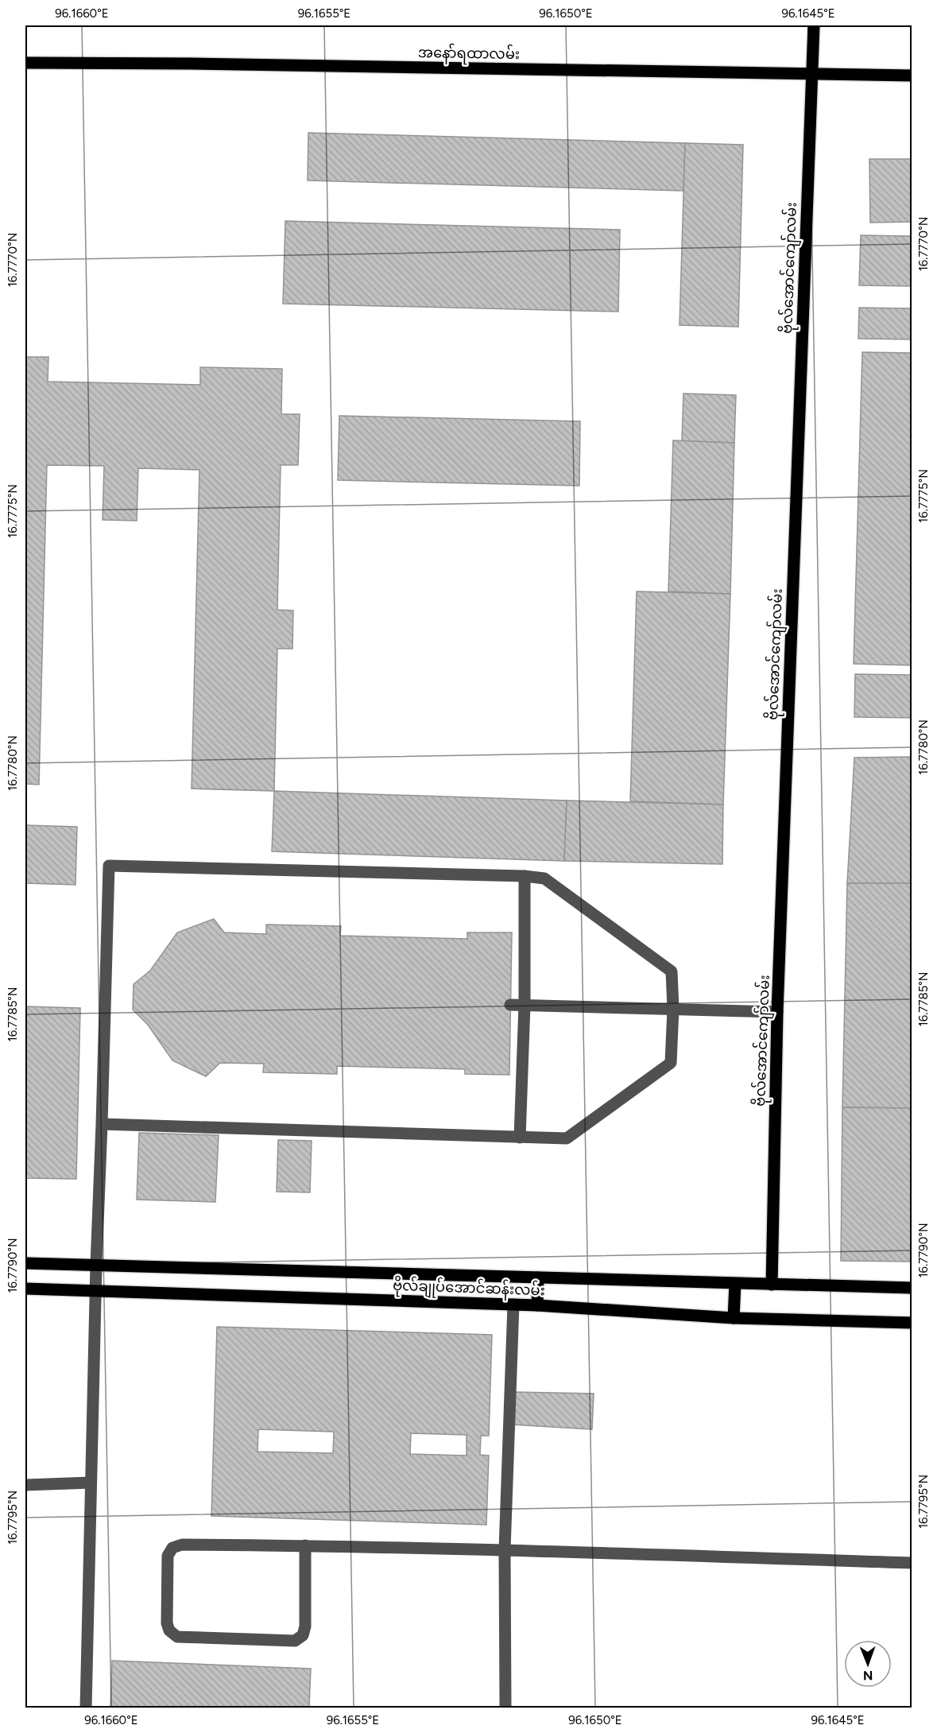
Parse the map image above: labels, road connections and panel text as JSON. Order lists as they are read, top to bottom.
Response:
{
  "streets": {
    "main road": ["အနော်ရထာလမ်း", "ဗိုလ်အောင်ကျော်လမ်း", "ဗိုလ်ချုပ်အောင်ဆန်းလမ်း"]
  },
  "crossings": [
    ["အနော်ရထာလမ်း", "ဗိုလ်အောင်ကျော်လမ်း"],
    ["ဗိုလ်အောင်ကျော်လမ်း", "ဗိုလ်ချုပ်အောင်ဆန်းလမ်း"]
  ],
  "north": "bottom",
  "coordinates": [
    "96.1660°E",
    "96.1655°E",
    "96.1650°E",
    "96.1645°E",
    "16.7770°N",
    "16.7775°N",
    "16.7780°N",
    "16.7785°N",
    "16.7790°N",
    "16.7795°N"
  ]
}
